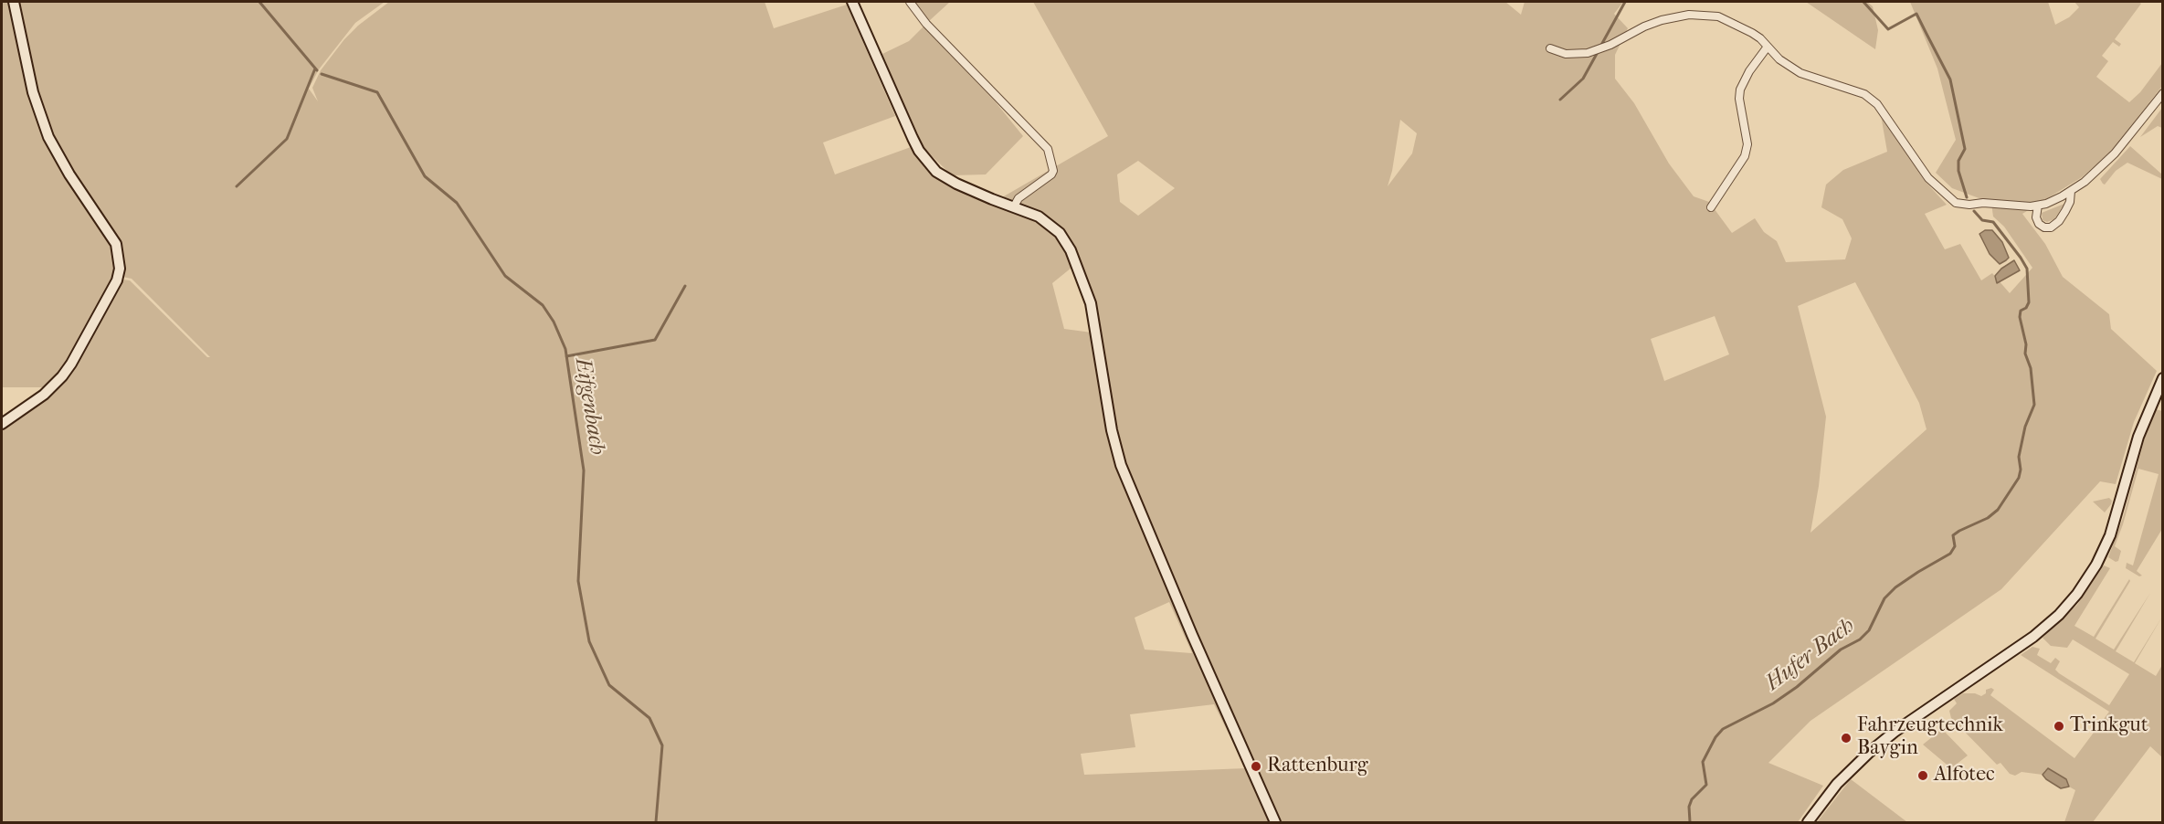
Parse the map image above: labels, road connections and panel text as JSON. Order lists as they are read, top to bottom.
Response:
{
  "water": ["Eifgenbach", "Hufer Bach"],
  "places": [
    "Trinkgut",
    "Fahrzeugtechnik Baygin",
    "Rattenburg",
    "Alfotec"
  ]
}
